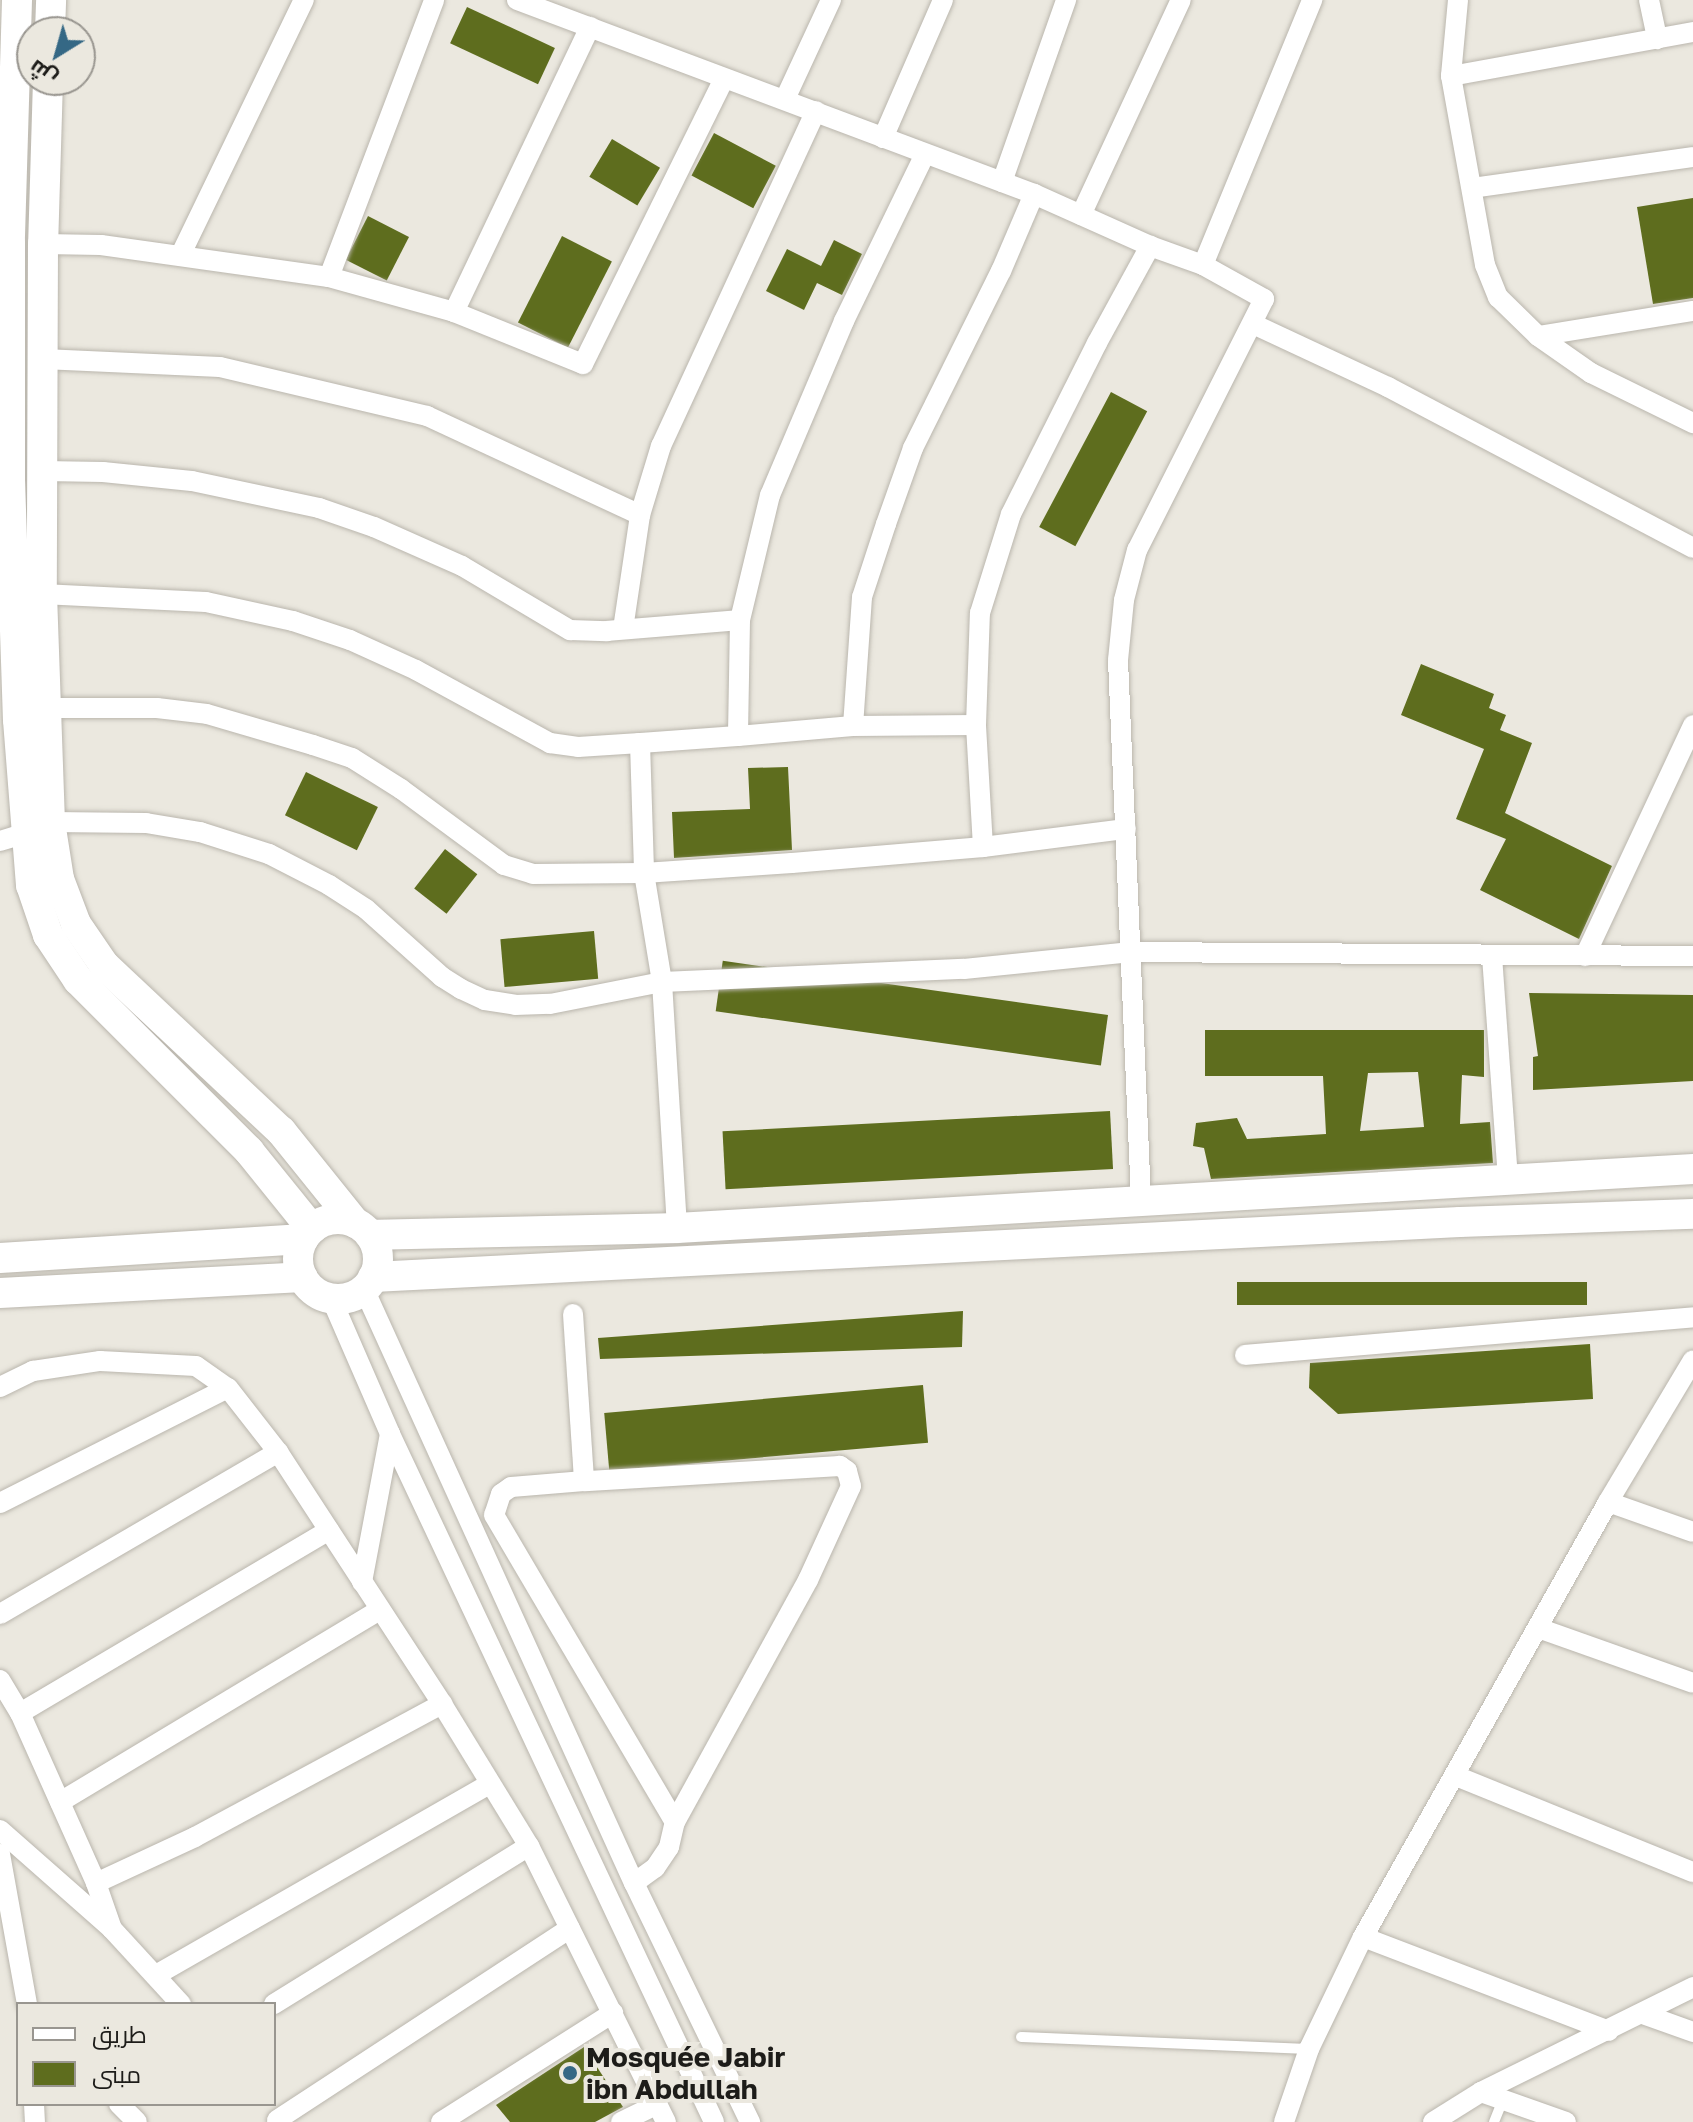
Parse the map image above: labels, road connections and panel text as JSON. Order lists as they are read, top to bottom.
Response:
{
  "places": ["Mosquée Jabir ibn Abdullah"],
  "legend": ["طريق", "مبنى"],
  "north": "bottom left"
}
